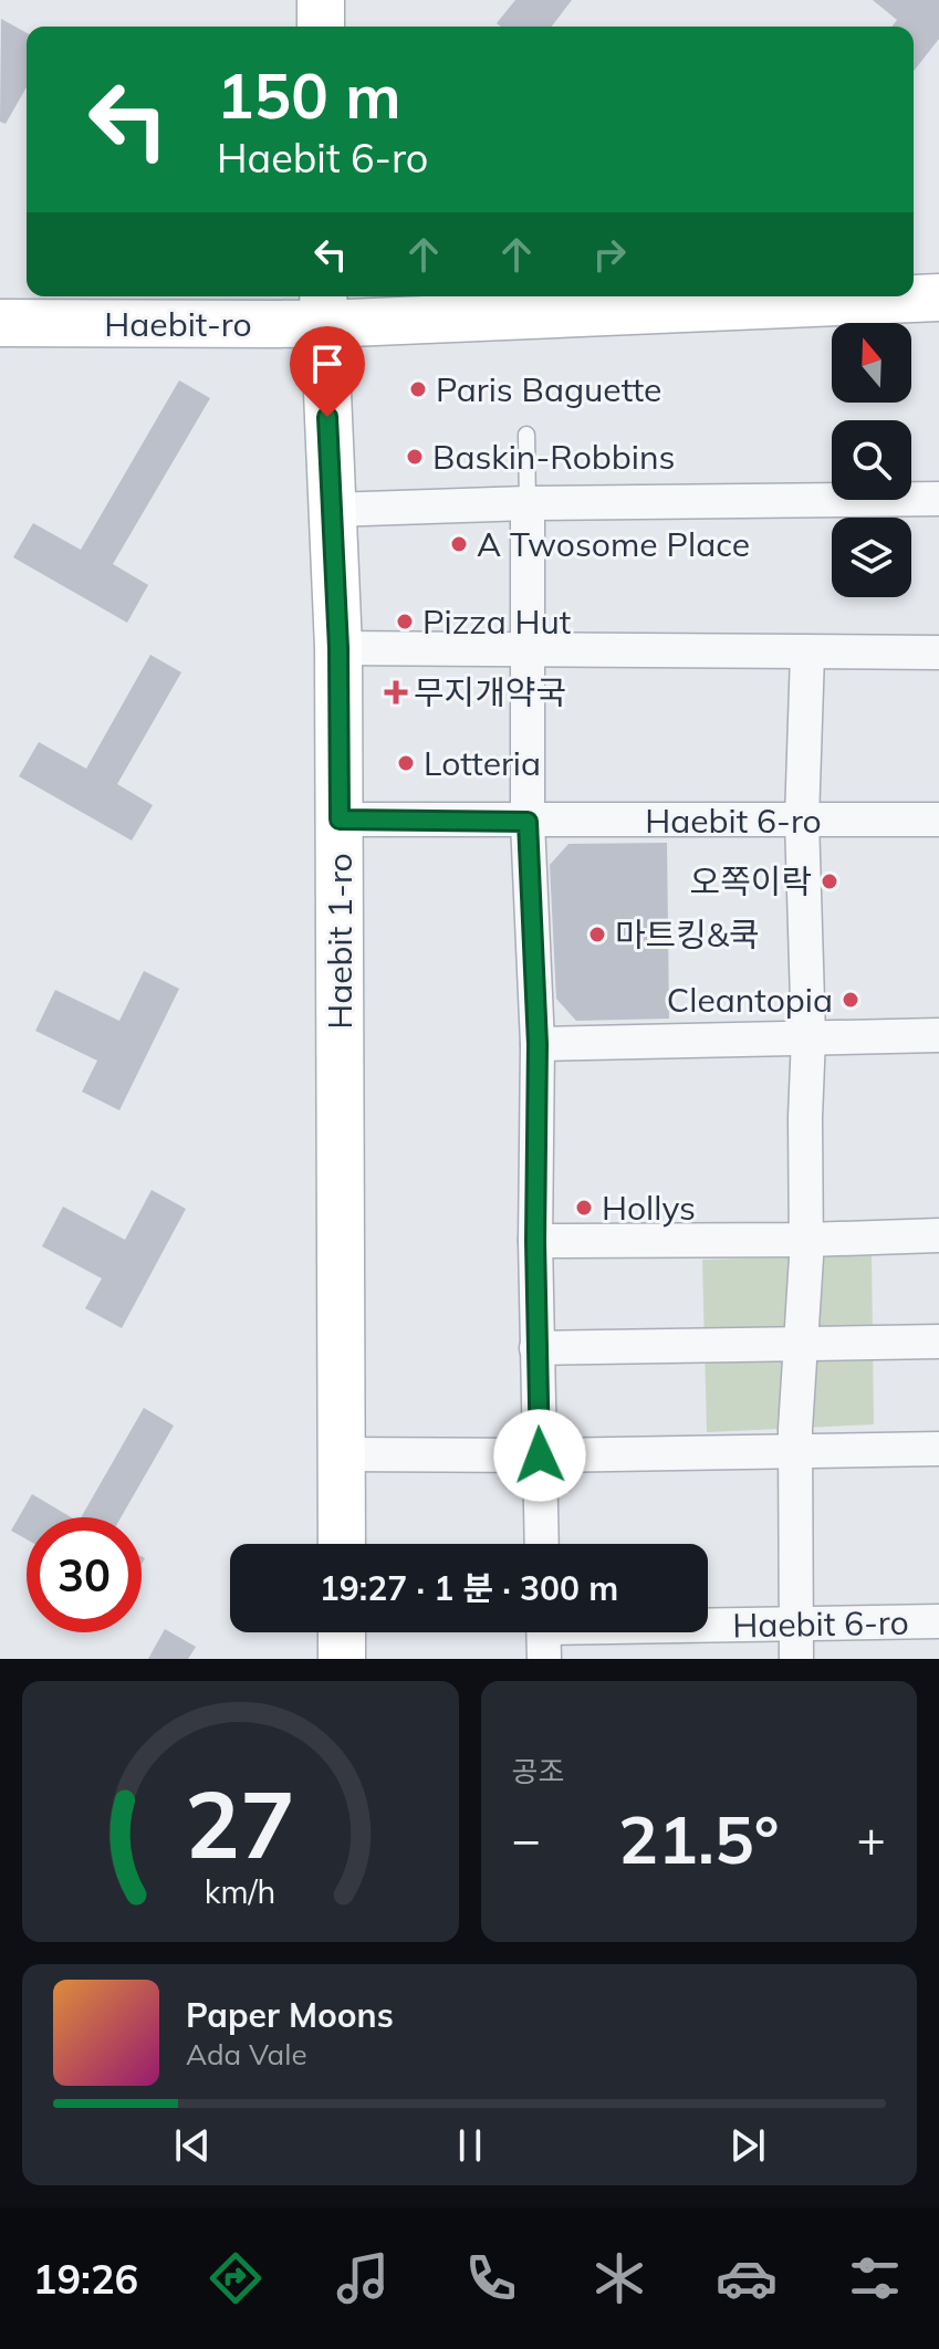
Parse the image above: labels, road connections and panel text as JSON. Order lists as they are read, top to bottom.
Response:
{
  "streets": {
    "street": ["Haebit-ro", "Haebit 6-ro", "Haebit 1-ro"]
  },
  "crossings": [
    ["Haebit-ro", "Haebit 1-ro"],
    ["Haebit 6-ro", "Haebit 1-ro"]
  ],
  "places": {
    "other": [
      "Paris Baguette",
      "Baskin-Robbins",
      "A Twosome Place",
      "Pizza Hut",
      "Lotteria",
      "오쪽이락",
      "마트킹&쿡",
      "Cleantopia",
      "Hollys"
    ],
    "health": ["무지개약국"]
  },
  "north": "top",
  "page": {
    "turn": ["150 m", "Haebit 6-ro"],
    "limit": "30",
    "trip": "19:27 · 1 분 · 300 m",
    "tile": "공조",
    "heat": ["−", "21.5°", "+"],
    "song": ["Paper Moons", "Ada Vale"],
    "tabs": "19:26",
    "gauge": ["27", "km/h"]
  }
}
